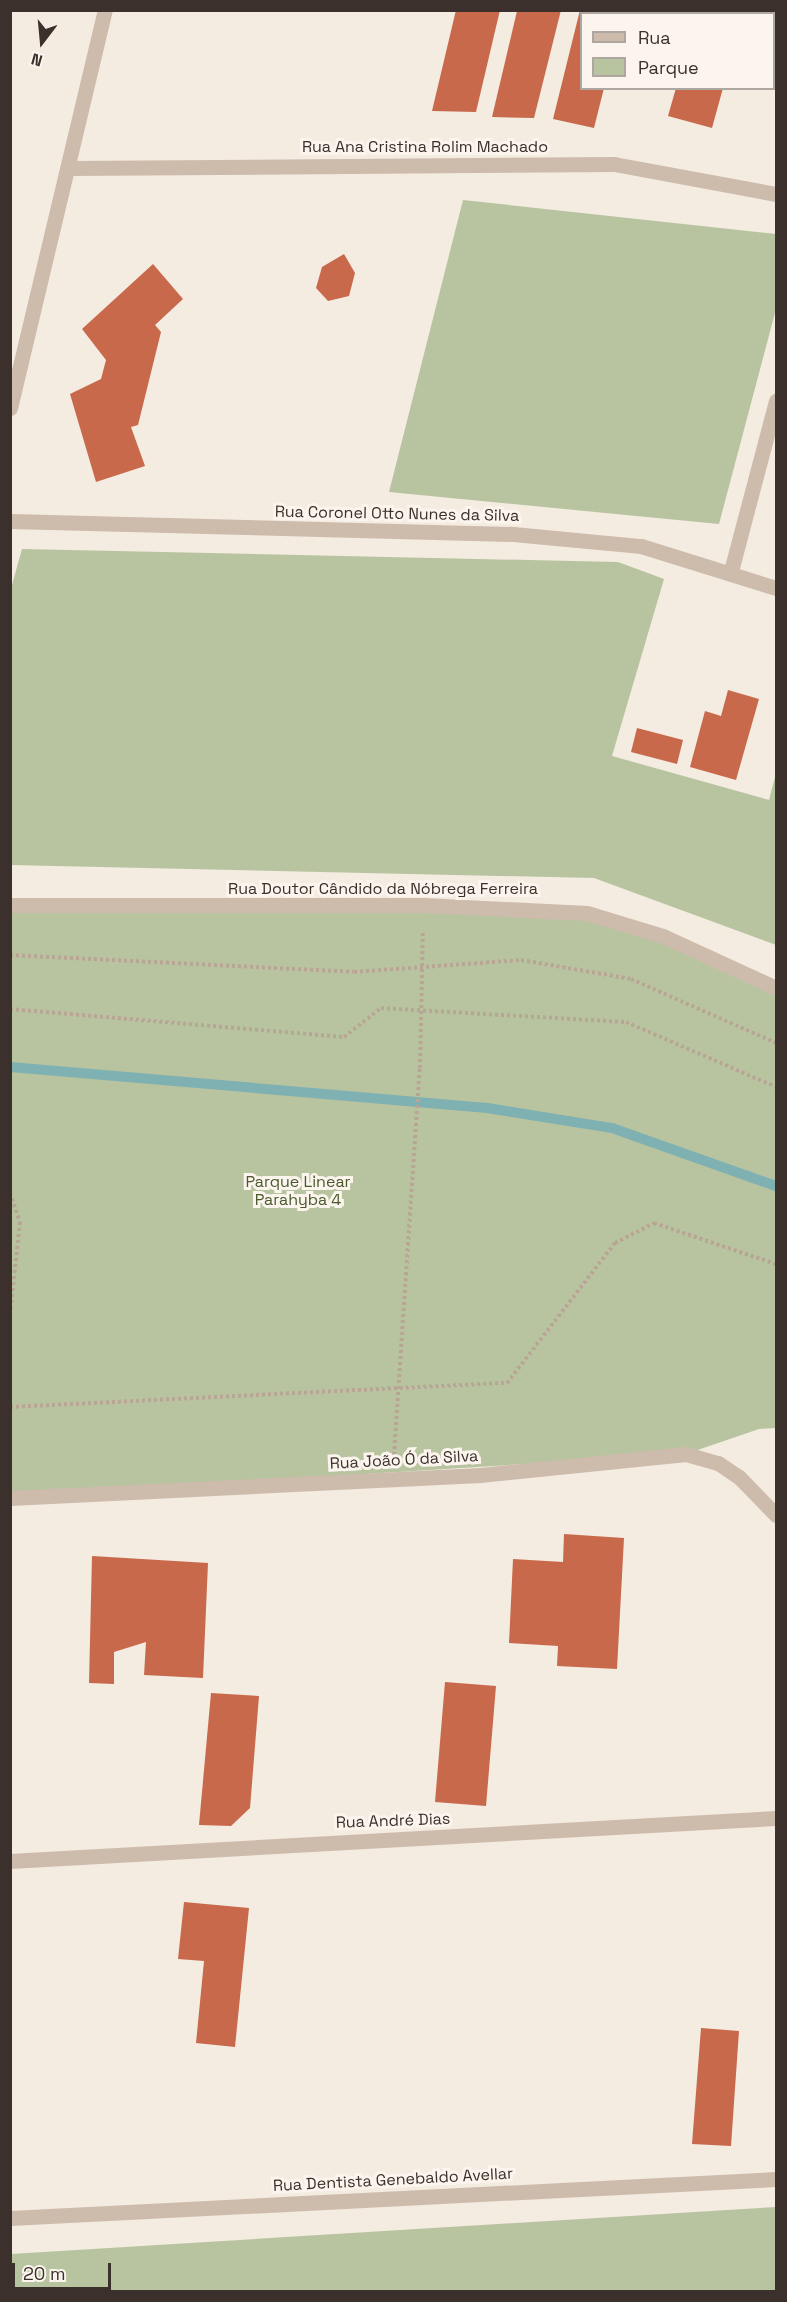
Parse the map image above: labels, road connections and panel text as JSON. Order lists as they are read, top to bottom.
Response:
{
  "streets": {
    "street": [
      "Rua Ana Cristina Rolim Machado",
      "Rua Coronel Otto Nunes da Silva",
      "Rua Doutor Cândido da Nóbrega Ferreira",
      "Rua João Ó da Silva",
      "Rua André Dias",
      "Rua Dentista Genebaldo Avellar"
    ]
  },
  "parks": ["Parque Linear Parahyba 4"],
  "legend": ["Rua", "Parque"],
  "scale_bar": "20 m",
  "north": "bottom"
}
